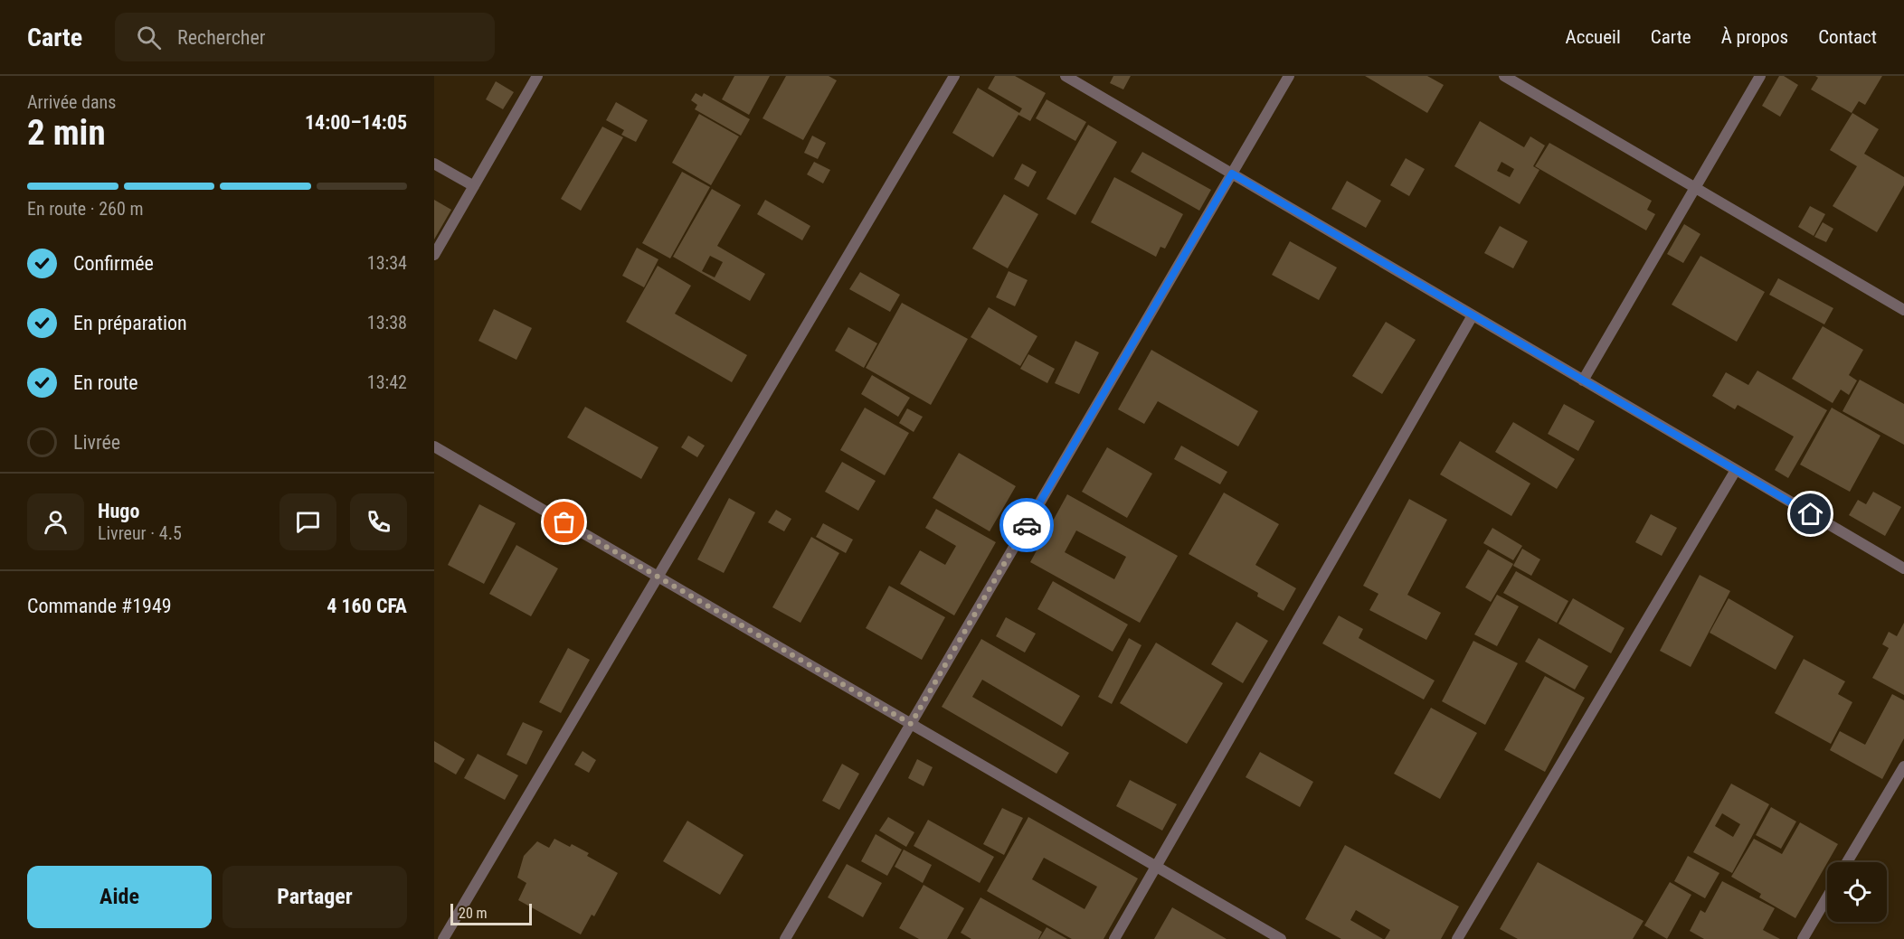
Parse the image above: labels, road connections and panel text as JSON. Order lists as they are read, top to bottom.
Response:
{
  "scale_bar": "20 m",
  "page": {
    "header": "Carte",
    "search": "Rechercher",
    "nav": [
      "Accueil",
      "Carte",
      "À propos",
      "Contact"
    ],
    "heading": ["2 min", "Arrivée dans", "14:00–14:05"],
    "panel": [
      "Hugo",
      "Livreur · 4.5",
      "Commande #1949",
      "4 160 CFA"
    ],
    "bar": "En route · 260 m",
    "list": [
      ["Confirmée", "13:34"],
      ["En préparation", "13:38"],
      ["En route", "13:42"],
      "Livrée"
    ],
    "buttons": ["Aide", "Partager"],
    "scale": "20 m"
  }
}
